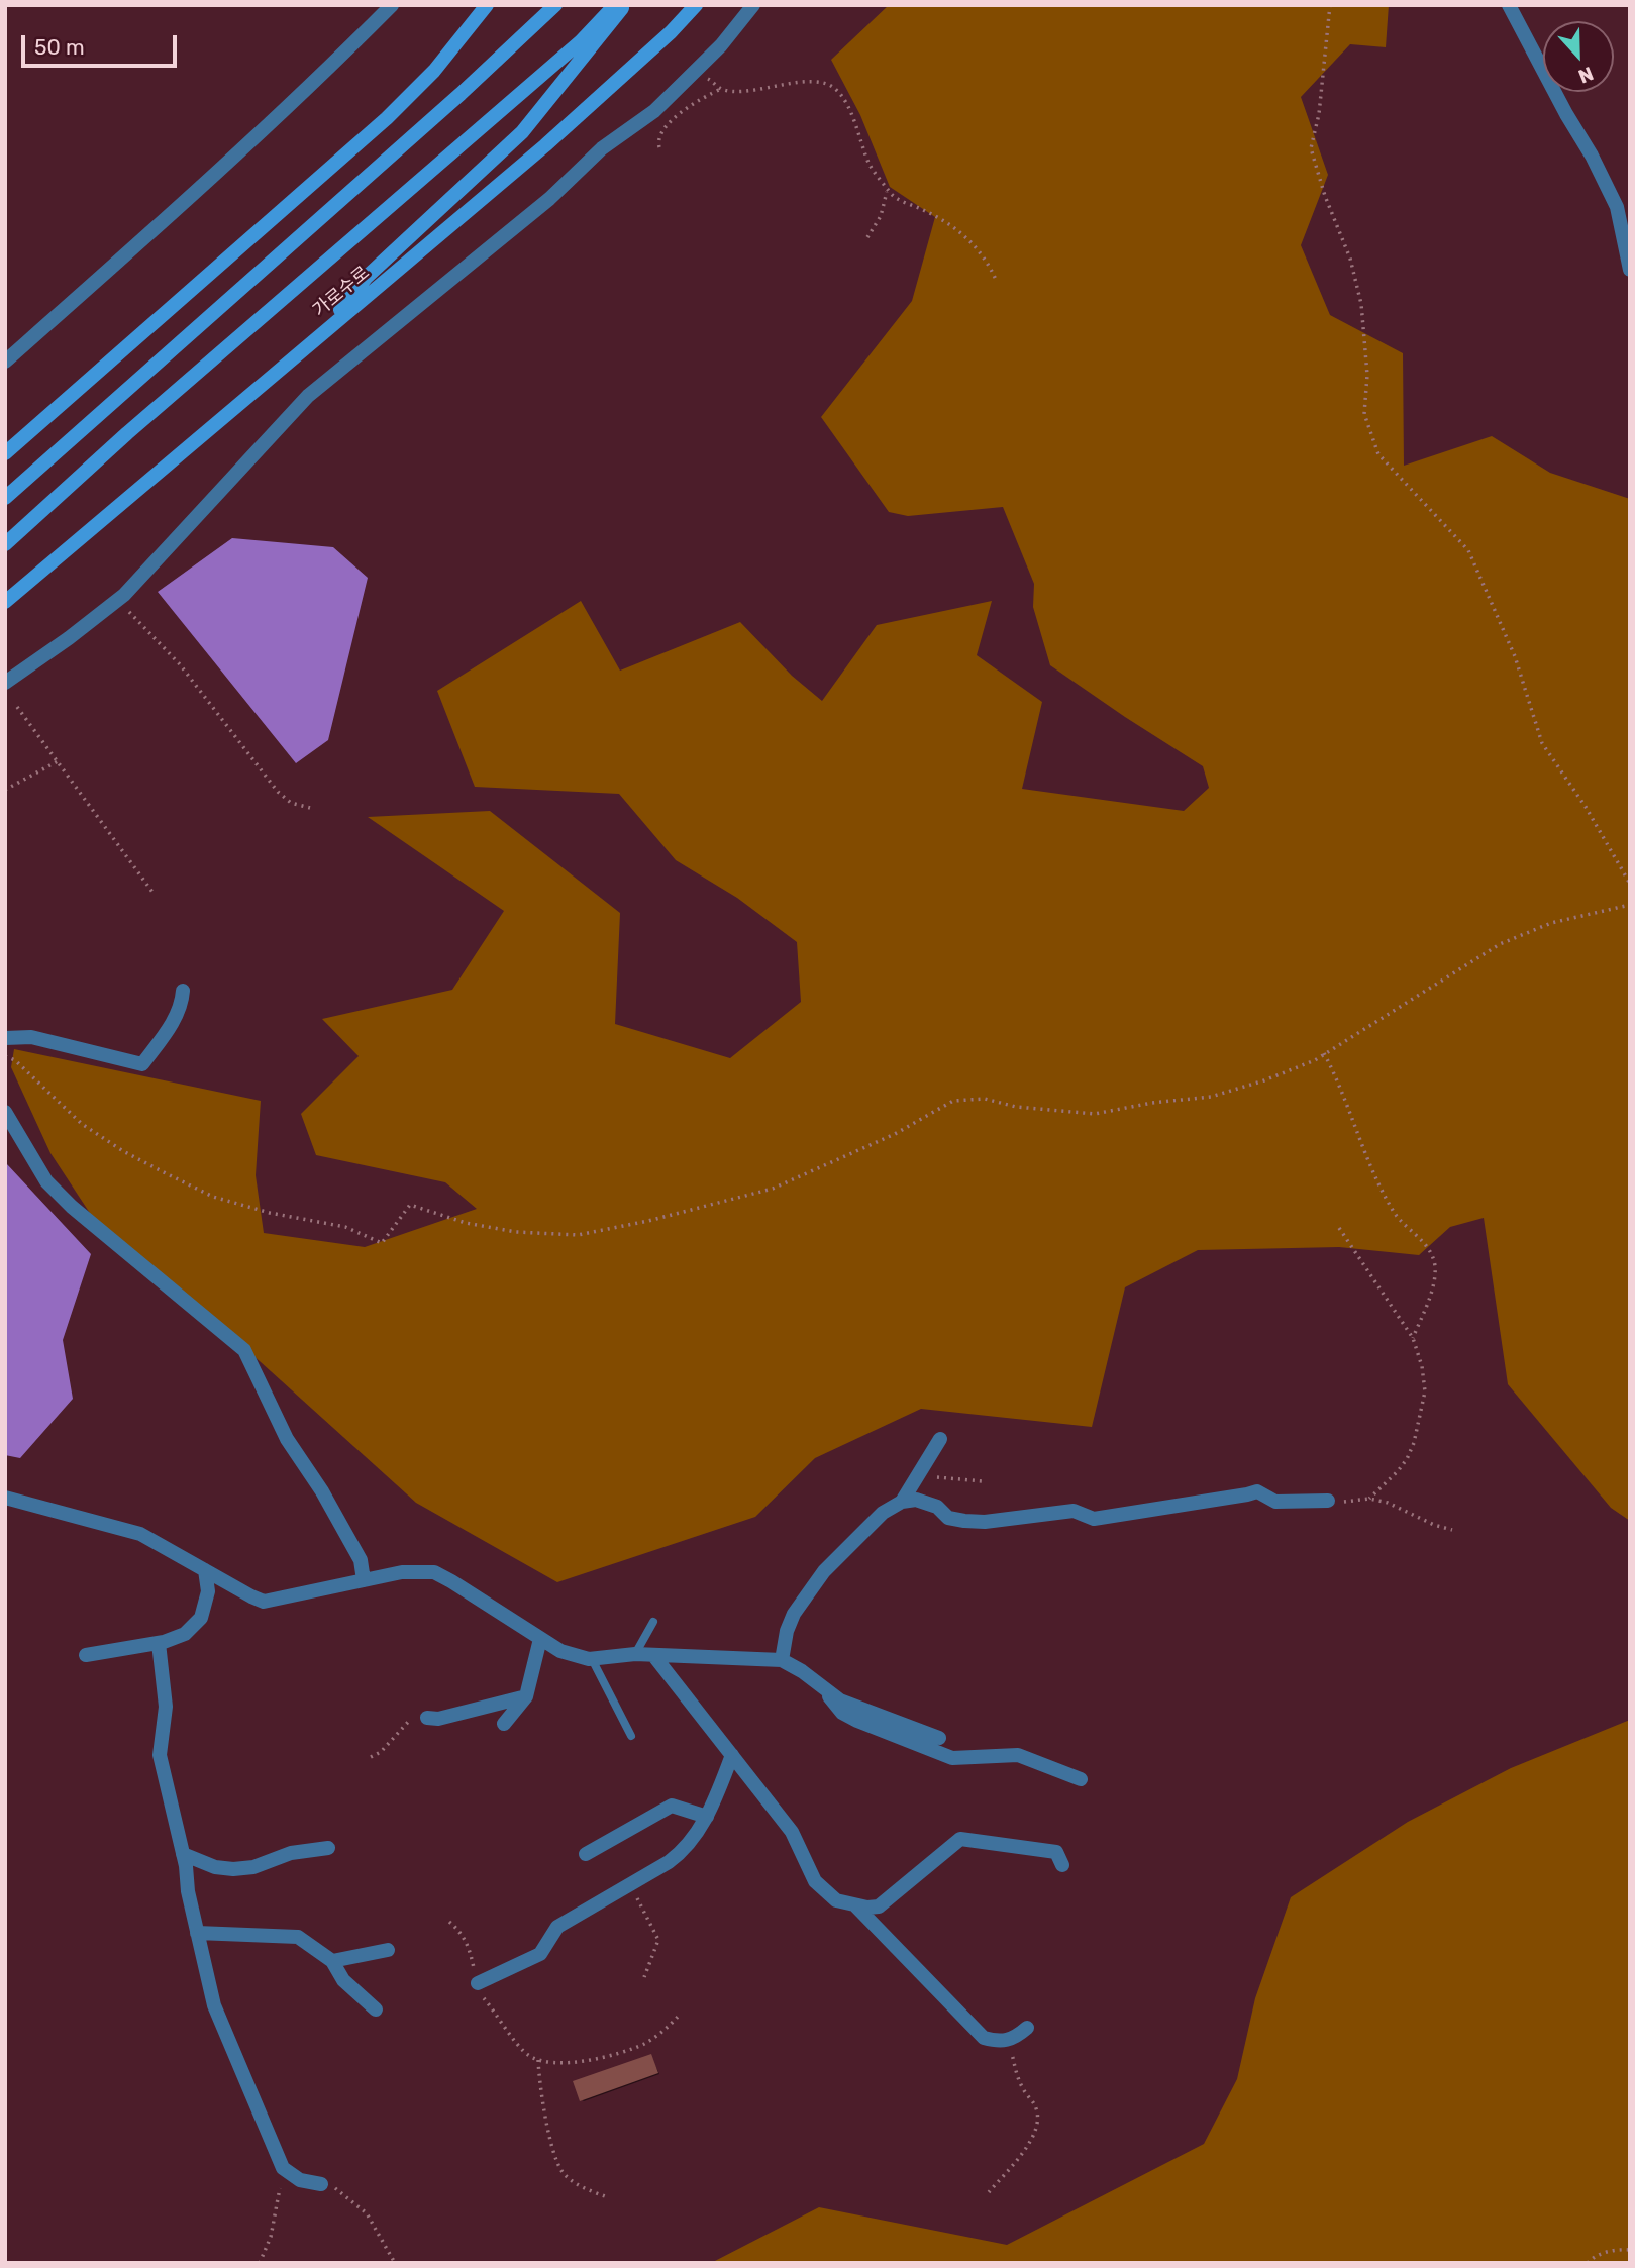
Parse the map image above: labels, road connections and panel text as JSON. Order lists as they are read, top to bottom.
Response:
{
  "streets": {
    "main road": ["가로수로"]
  },
  "scale_bar": "50 m",
  "north": "bottom"
}
